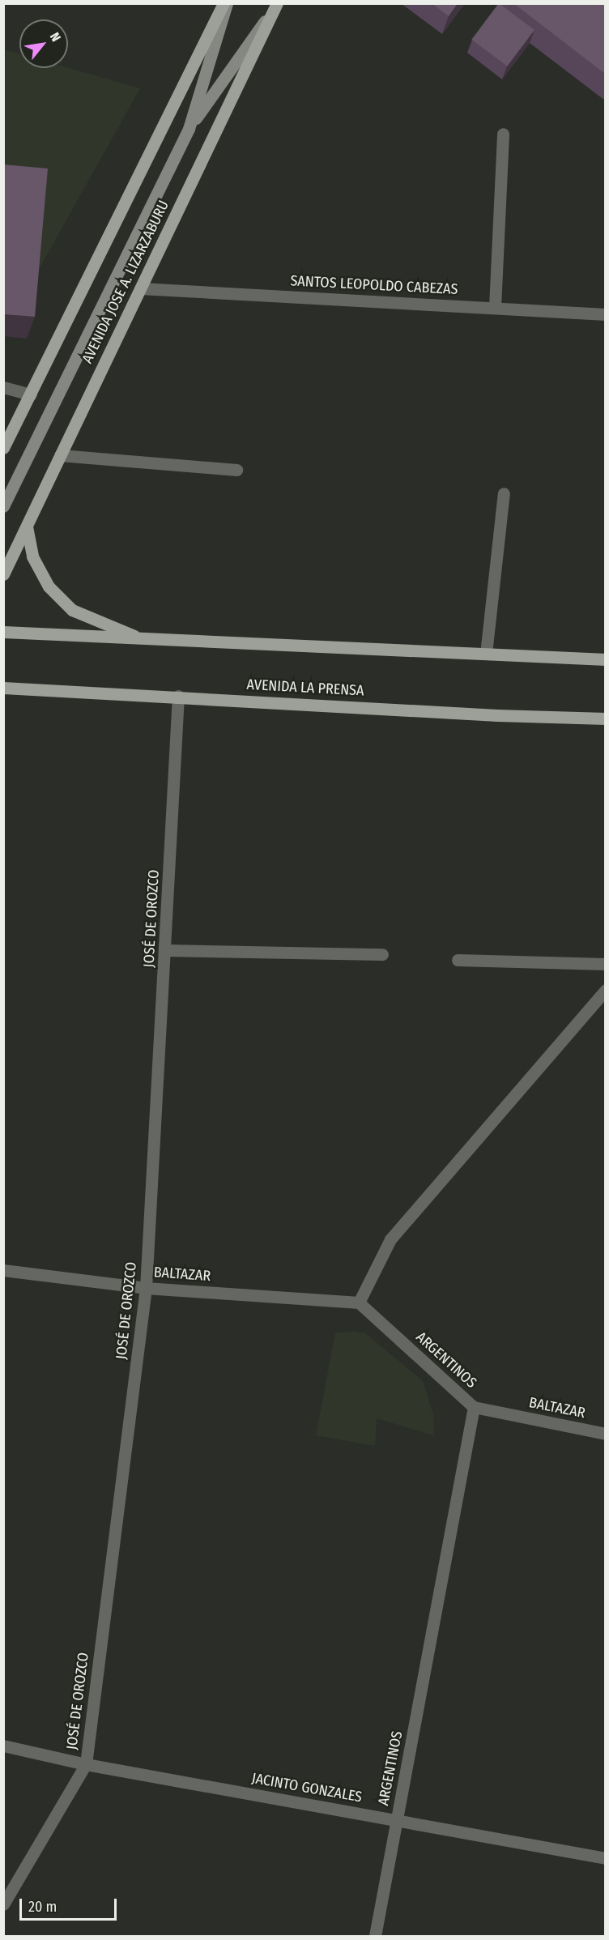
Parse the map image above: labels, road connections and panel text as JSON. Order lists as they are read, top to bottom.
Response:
{
  "streets": {
    "main road": ["AVENIDA JOSE A. LIZARZABURU", "AVENIDA LA PRENSA"],
    "street": [
      "SANTOS LEOPOLDO CABEZAS",
      "JOSÉ DE OROZCO",
      "BALTAZAR",
      "ARGENTINOS",
      "JACINTO GONZALES"
    ]
  },
  "crossings": [
    ["AVENIDA JOSE A. LIZARZABURU", "SANTOS LEOPOLDO CABEZAS"],
    ["AVENIDA LA PRENSA", "JOSÉ DE OROZCO"],
    ["JOSÉ DE OROZCO", "BALTAZAR"],
    ["JOSÉ DE OROZCO", "JACINTO GONZALES"],
    ["BALTAZAR", "ARGENTINOS"],
    ["ARGENTINOS", "JACINTO GONZALES"]
  ],
  "scale_bar": "20 m",
  "north": "top right"
}
